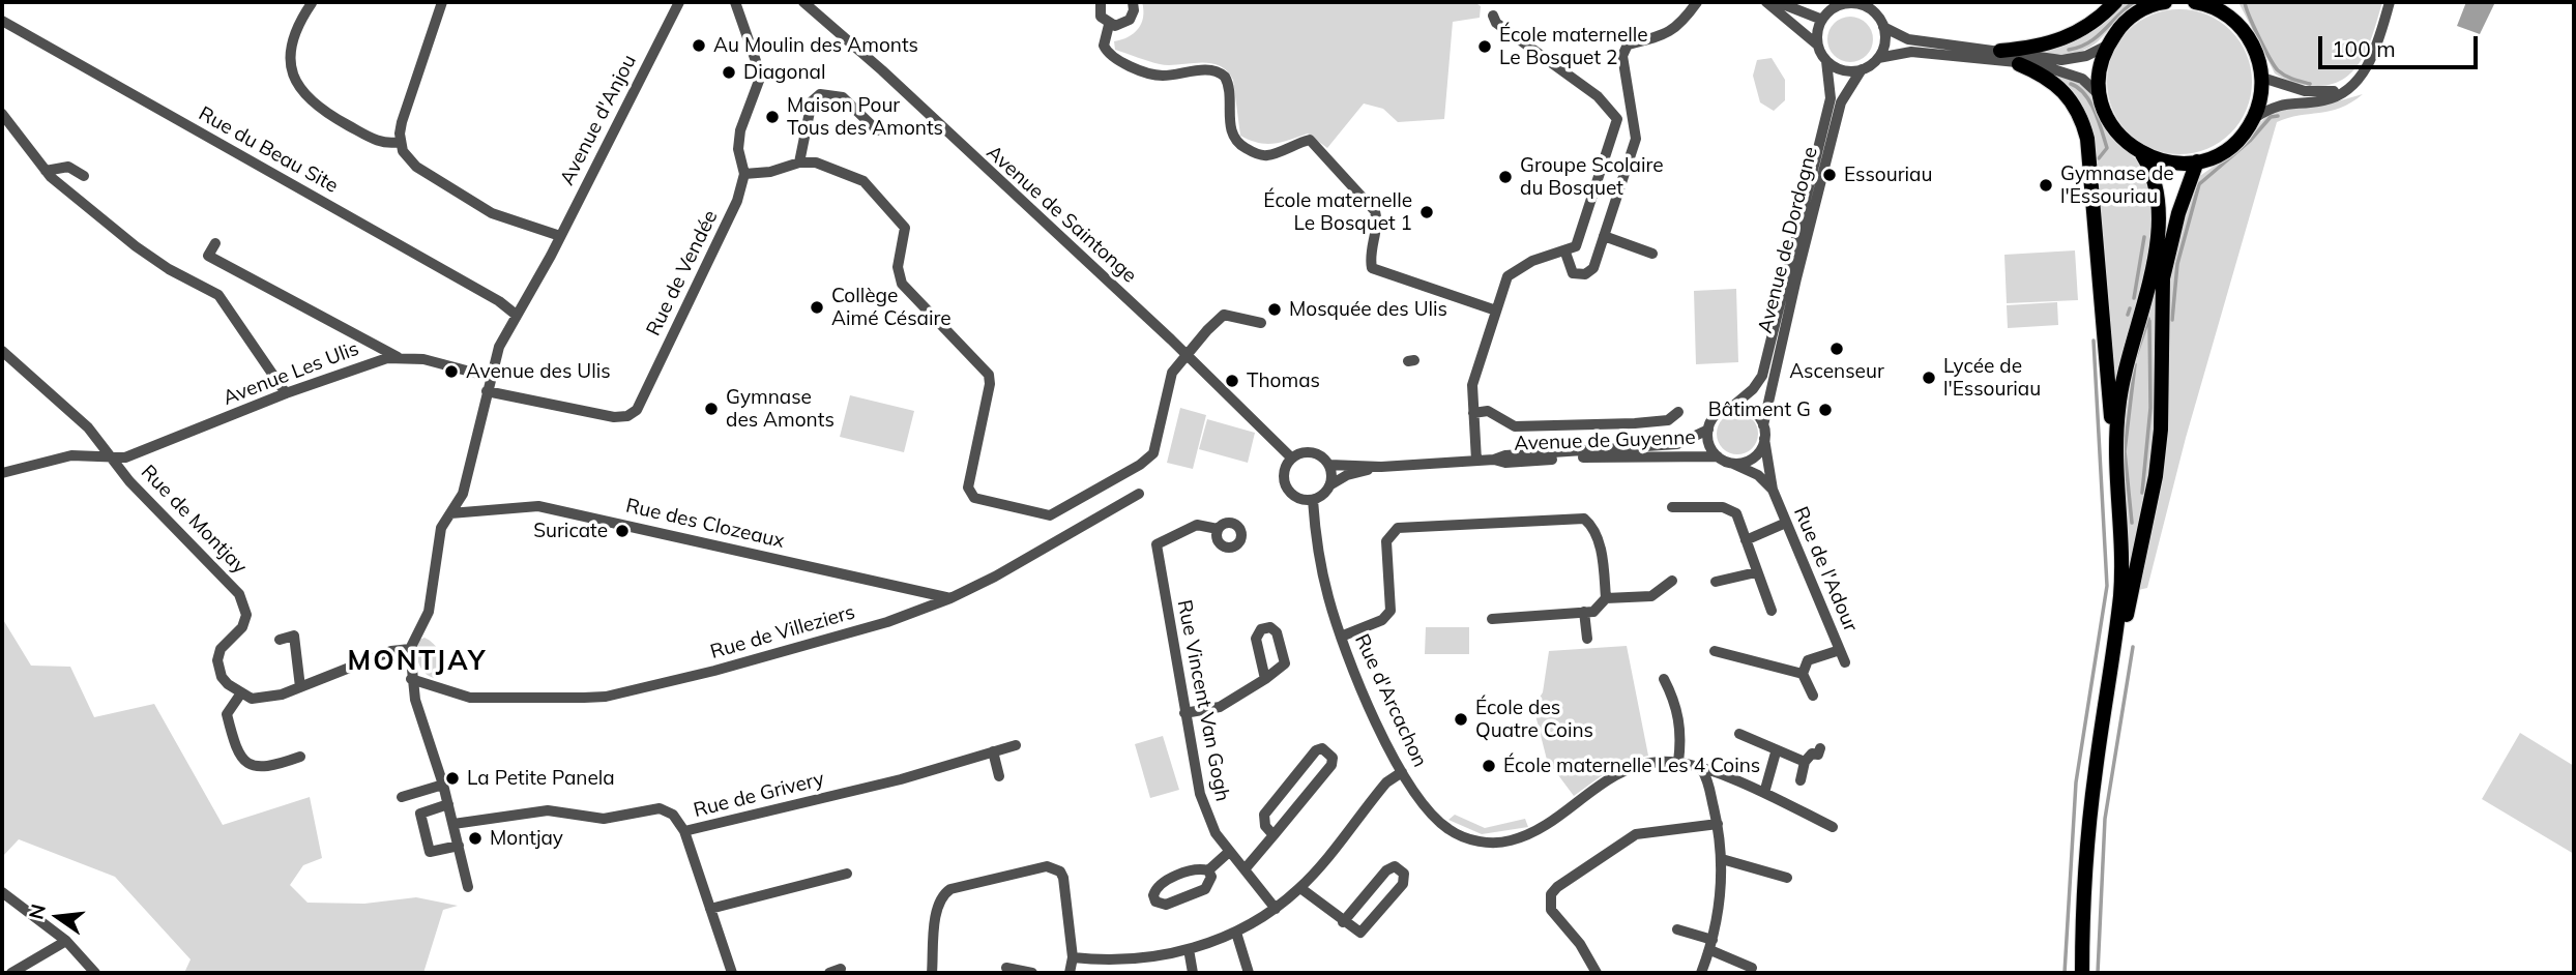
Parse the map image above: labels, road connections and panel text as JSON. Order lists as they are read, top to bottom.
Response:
{
  "streets": {
    "street": [
      "Avenue d'Anjou",
      "Rue du Beau Site",
      "Avenue de Saintonge",
      "Avenue de Dordogne",
      "Rue de Vendée",
      "Avenue Les Ulis",
      "Avenue de Guyenne",
      "Rue de Montjay",
      "Rue des Clozeaux",
      "Rue de l'Adour",
      "Rue de Villeziers",
      "Rue Vincent Van Gogh",
      "Rue d'Arcachon",
      "Rue de Grivery"
    ]
  },
  "crossings": [
    ["Avenue d'Anjou", "Rue du Beau Site"],
    ["Avenue d'Anjou", "Rue de Vendée"],
    ["Avenue d'Anjou", "Avenue Les Ulis"],
    ["Avenue d'Anjou", "Rue des Clozeaux"],
    ["Avenue de Saintonge", "Avenue de Guyenne"],
    ["Avenue de Saintonge", "Rue d'Arcachon"],
    ["Avenue de Dordogne", "Avenue de Guyenne"],
    ["Avenue de Dordogne", "Rue de l'Adour"],
    ["Avenue Les Ulis", "Rue de Montjay"],
    ["Avenue de Guyenne", "Rue de l'Adour"],
    ["Avenue de Guyenne", "Rue d'Arcachon"],
    ["Rue des Clozeaux", "Rue de Villeziers"]
  ],
  "districts": ["MONTJAY"],
  "places": [
    "Au Moulin des Amonts",
    "École maternelle Le Bosquet 2",
    "Diagonal",
    "Maison Pour Tous des Amonts",
    "Essouriau",
    "Groupe Scolaire du Bosquet",
    "Gymnase de l'Essouriau",
    "École maternelle Le Bosquet 1",
    "Collège Aimé Césaire",
    "Mosquée des Ulis",
    "Ascenseur",
    "Avenue des Ulis",
    "Lycée de l'Essouriau",
    "Thomas",
    "Gymnase des Amonts",
    "Bâtiment G",
    "Suricate",
    "École des Quatre Coins",
    "École maternelle Les 4 Coins",
    "La Petite Panela",
    "Montjay"
  ],
  "scale_bar": "100 m",
  "north": "left"
}
